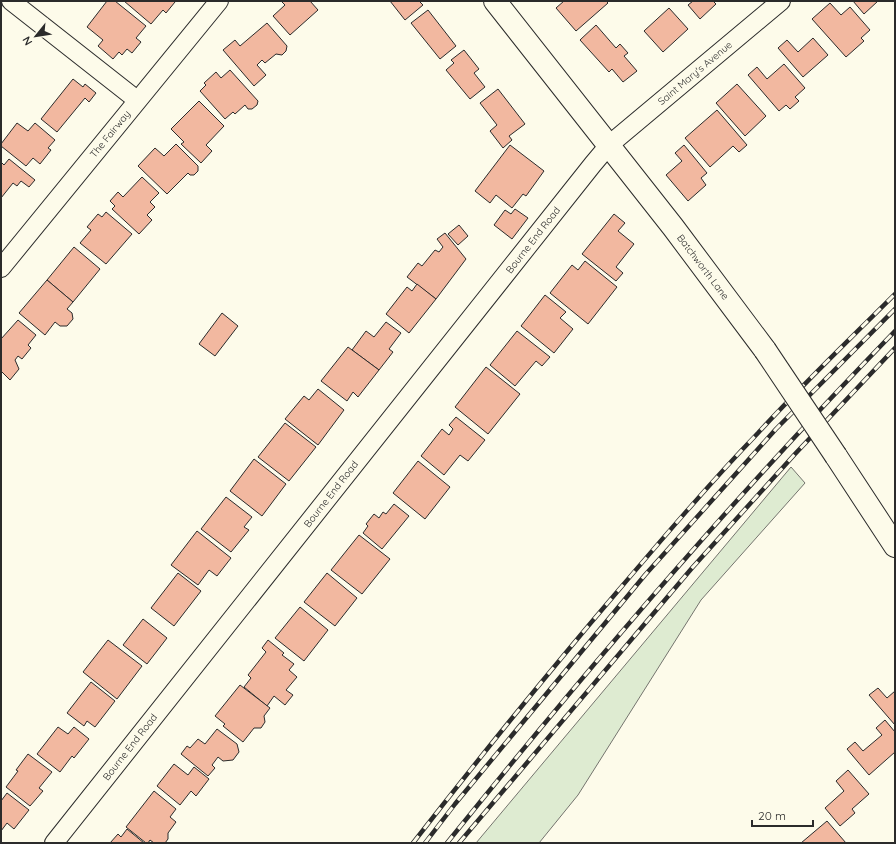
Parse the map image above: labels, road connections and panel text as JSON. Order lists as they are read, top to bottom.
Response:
{
  "streets": {
    "street": [
      "Saint Mary's Avenue",
      "The Fairway",
      "Bourne End Road",
      "Batchworth Lane"
    ]
  },
  "crossings": [
    ["Saint Mary's Avenue", "Bourne End Road"],
    ["Saint Mary's Avenue", "Batchworth Lane"],
    ["Bourne End Road", "Batchworth Lane"]
  ],
  "scale_bar": "20 m",
  "north": "bottom left"
}
